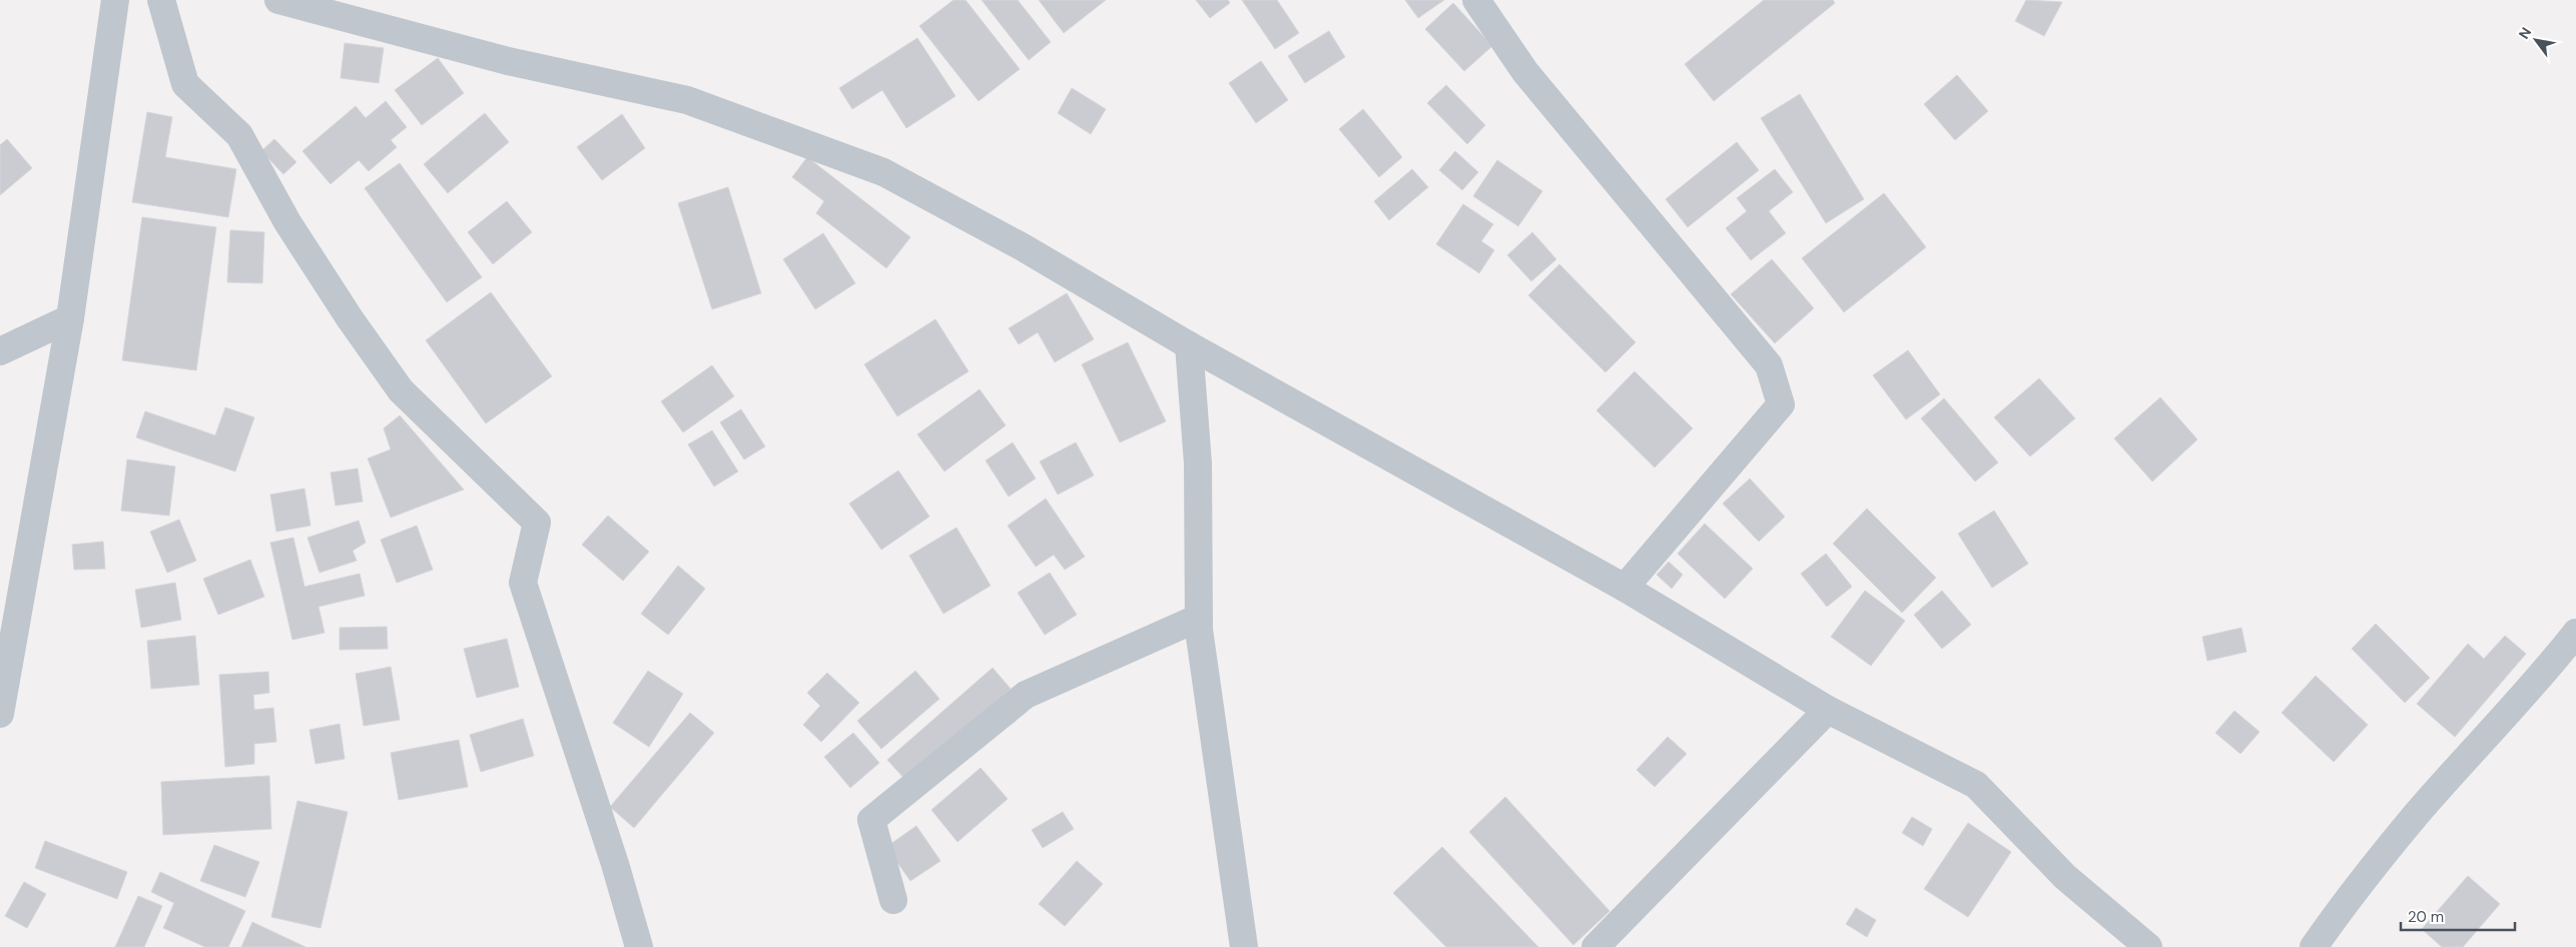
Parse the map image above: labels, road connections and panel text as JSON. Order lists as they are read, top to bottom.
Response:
{
  "scale_bar": "20 m",
  "north": "top left"
}
